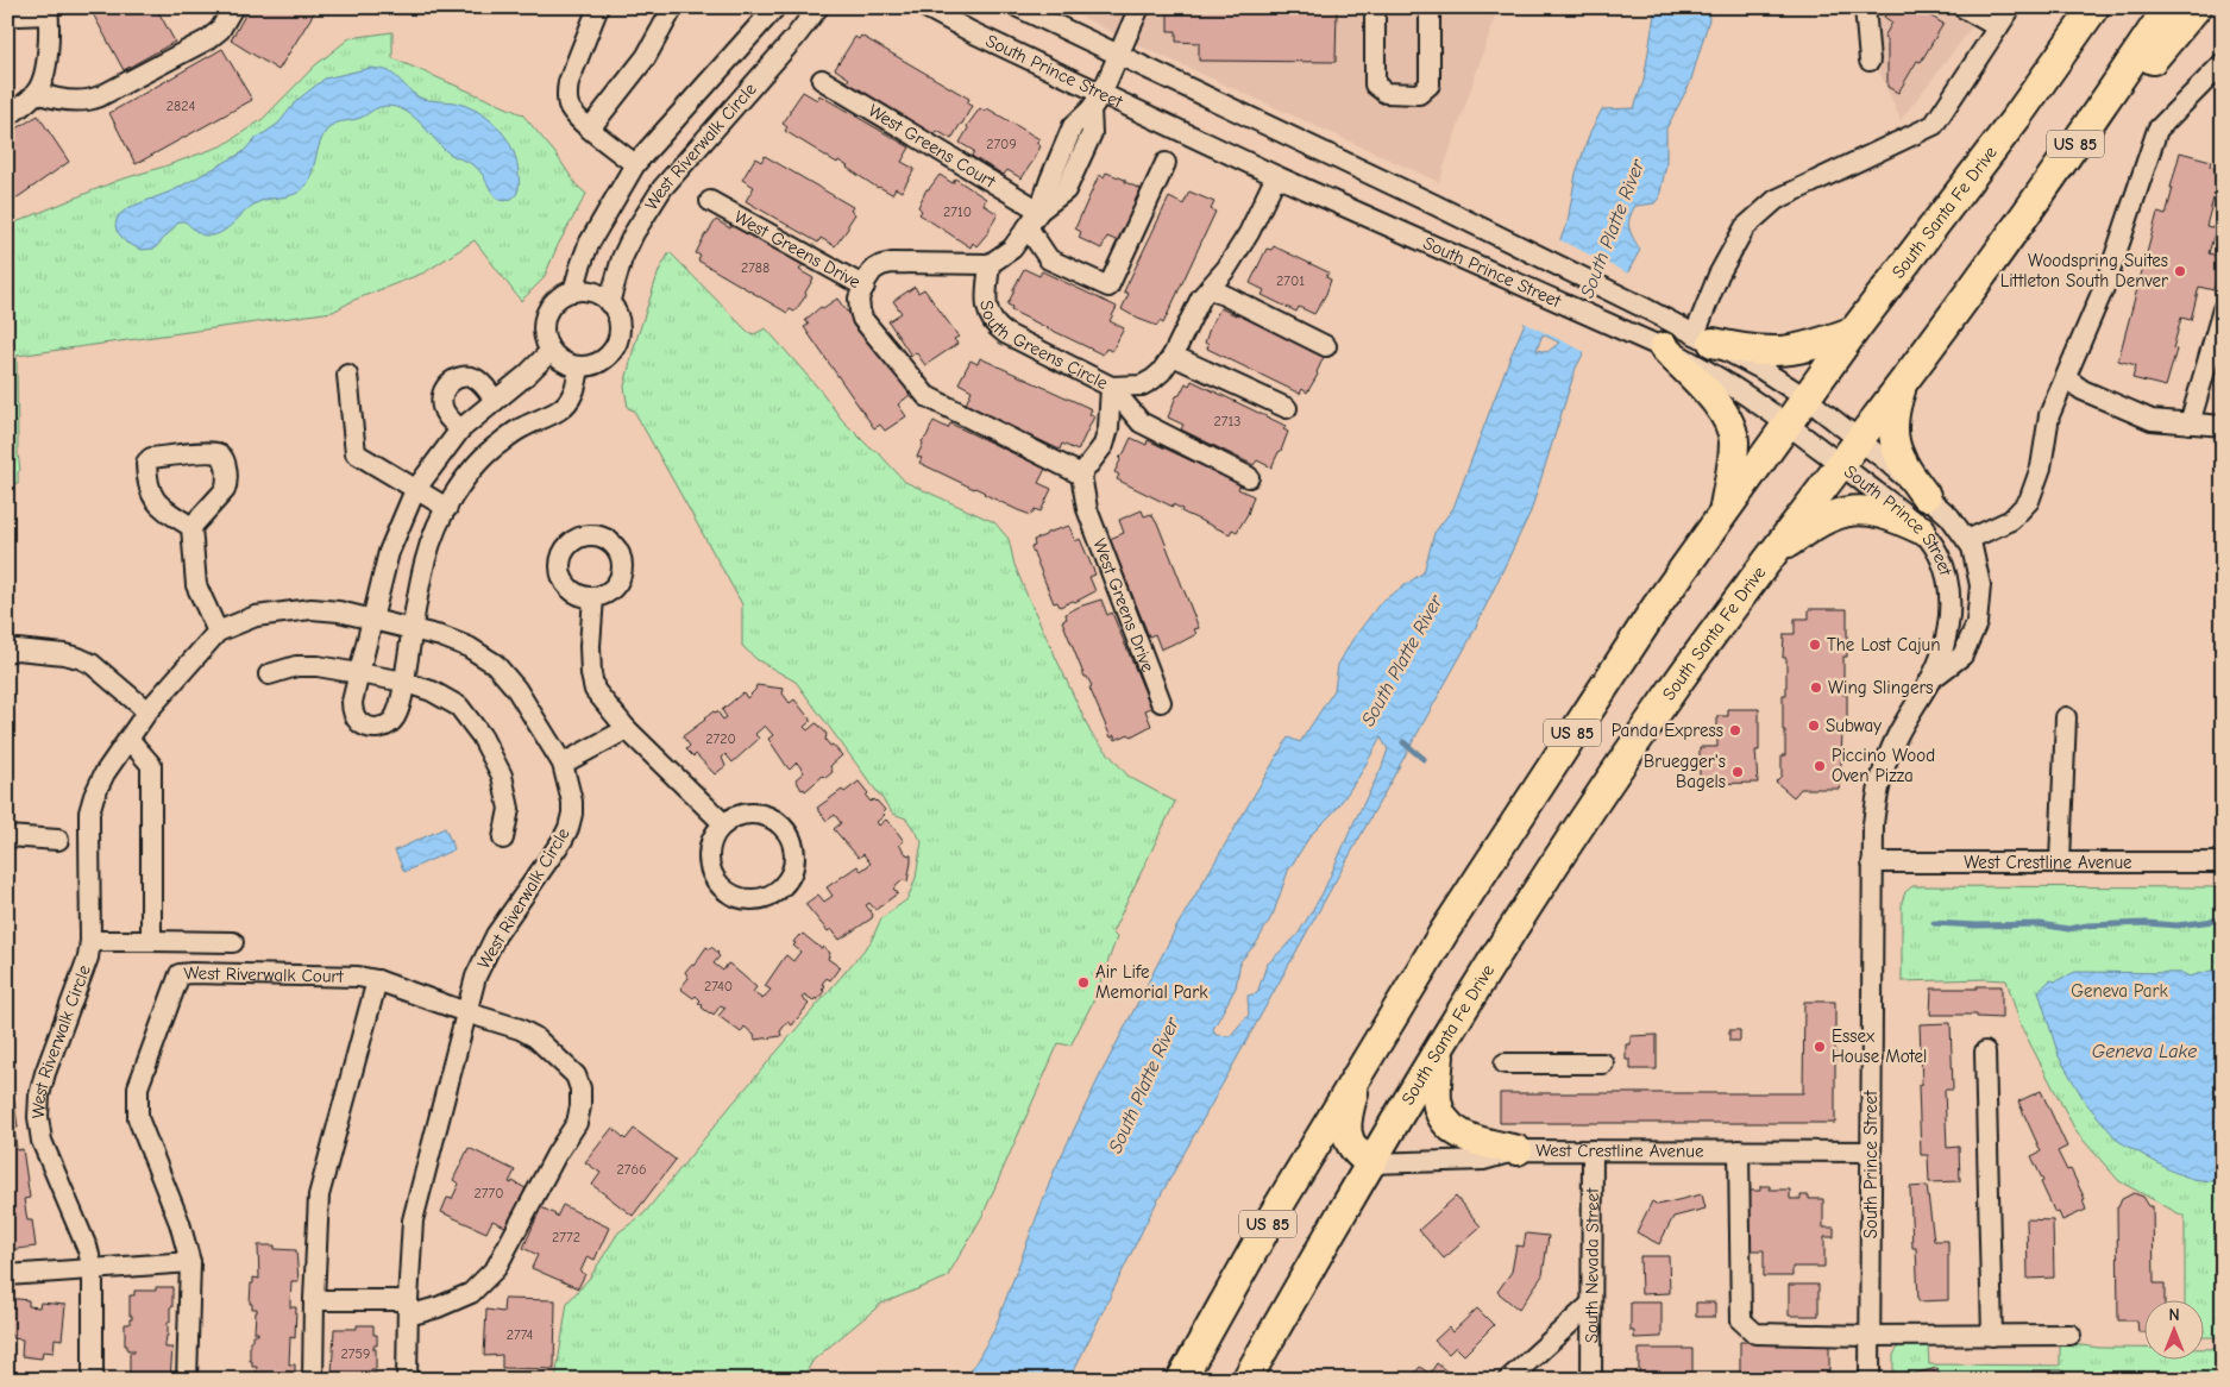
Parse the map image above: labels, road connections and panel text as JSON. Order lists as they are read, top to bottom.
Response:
{
  "streets": {
    "highway": ["US 85", "South Santa Fe Drive"],
    "street": [
      "South Prince Street",
      "West Greens Court",
      "West Riverwalk Circle",
      "West Greens Drive",
      "South Greens Circle",
      "West Crestline Avenue",
      "West Riverwalk Court",
      "South Nevada Street"
    ]
  },
  "crossings": [
    ["South Prince Street", "South Santa Fe Drive"],
    ["South Prince Street", "South Greens Circle"],
    ["South Prince Street", "West Crestline Avenue"],
    ["West Greens Court", "South Greens Circle"],
    ["West Riverwalk Circle", "West Riverwalk Court"],
    ["South Santa Fe Drive", "West Crestline Avenue"],
    ["West Crestline Avenue", "South Nevada Street"]
  ],
  "water": ["South Platte River", "Geneva Lake"],
  "parks": ["Geneva Park"],
  "places": [
    "Woodspring Suites Littleton South Denver",
    "The Lost Cajun",
    "Wing Slingers",
    "Subway",
    "Panda Express",
    "Piccino Wood Oven Pizza",
    "Bruegger's Bagels",
    "Air Life Memorial Park",
    "Essex House Motel"
  ],
  "house_numbers": [
    "2824",
    "2709",
    "2710",
    "2788",
    "2701",
    "2713",
    "2720",
    "2740",
    "2766",
    "2770",
    "2772",
    "2774",
    "2759"
  ],
  "north": "top"
}
